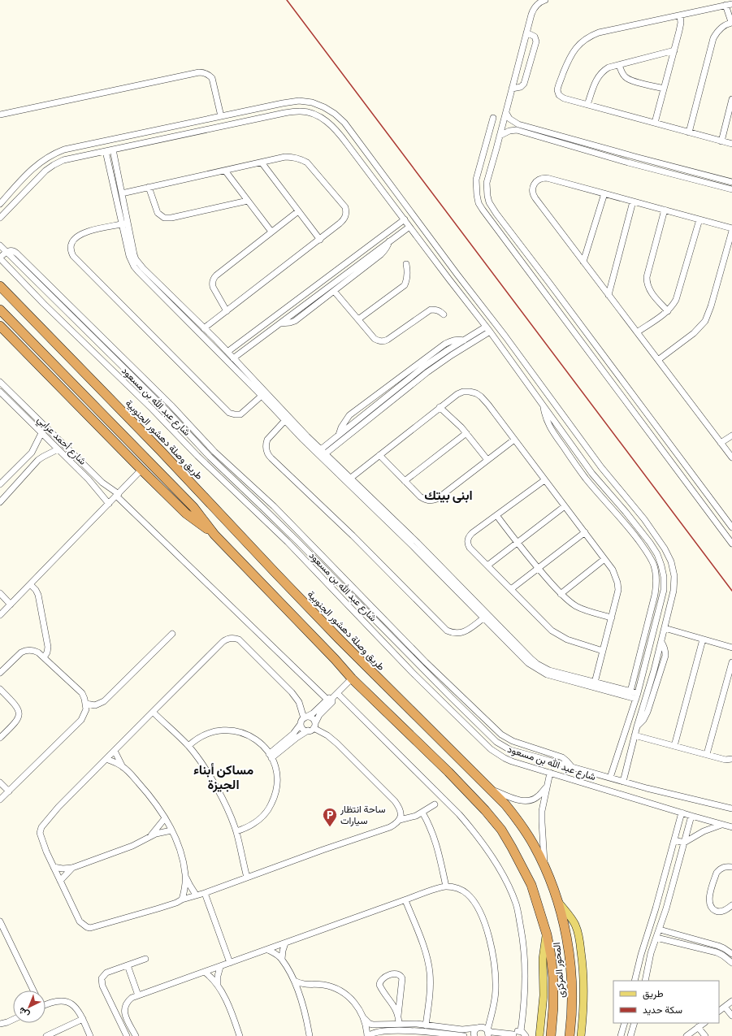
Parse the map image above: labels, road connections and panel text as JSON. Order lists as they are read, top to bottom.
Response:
{
  "streets": {
    "highway": ["طريق وصلة دهشور الجنوبية", "المحور المركزى"],
    "street": ["شارع عبد الله بن مسعود", "شارع أحمد عرابي"]
  },
  "crossings": [
    ["طريق وصلة دهشور الجنوبية", "المحور المركزى"]
  ],
  "districts": ["ابنى بيتك", "مساكن أبناء الجيزة"],
  "places": {
    "parking": ["ساحة انتظار سيارات"]
  },
  "legend": ["طريق", "سكة حديد"],
  "north": "bottom left"
}
